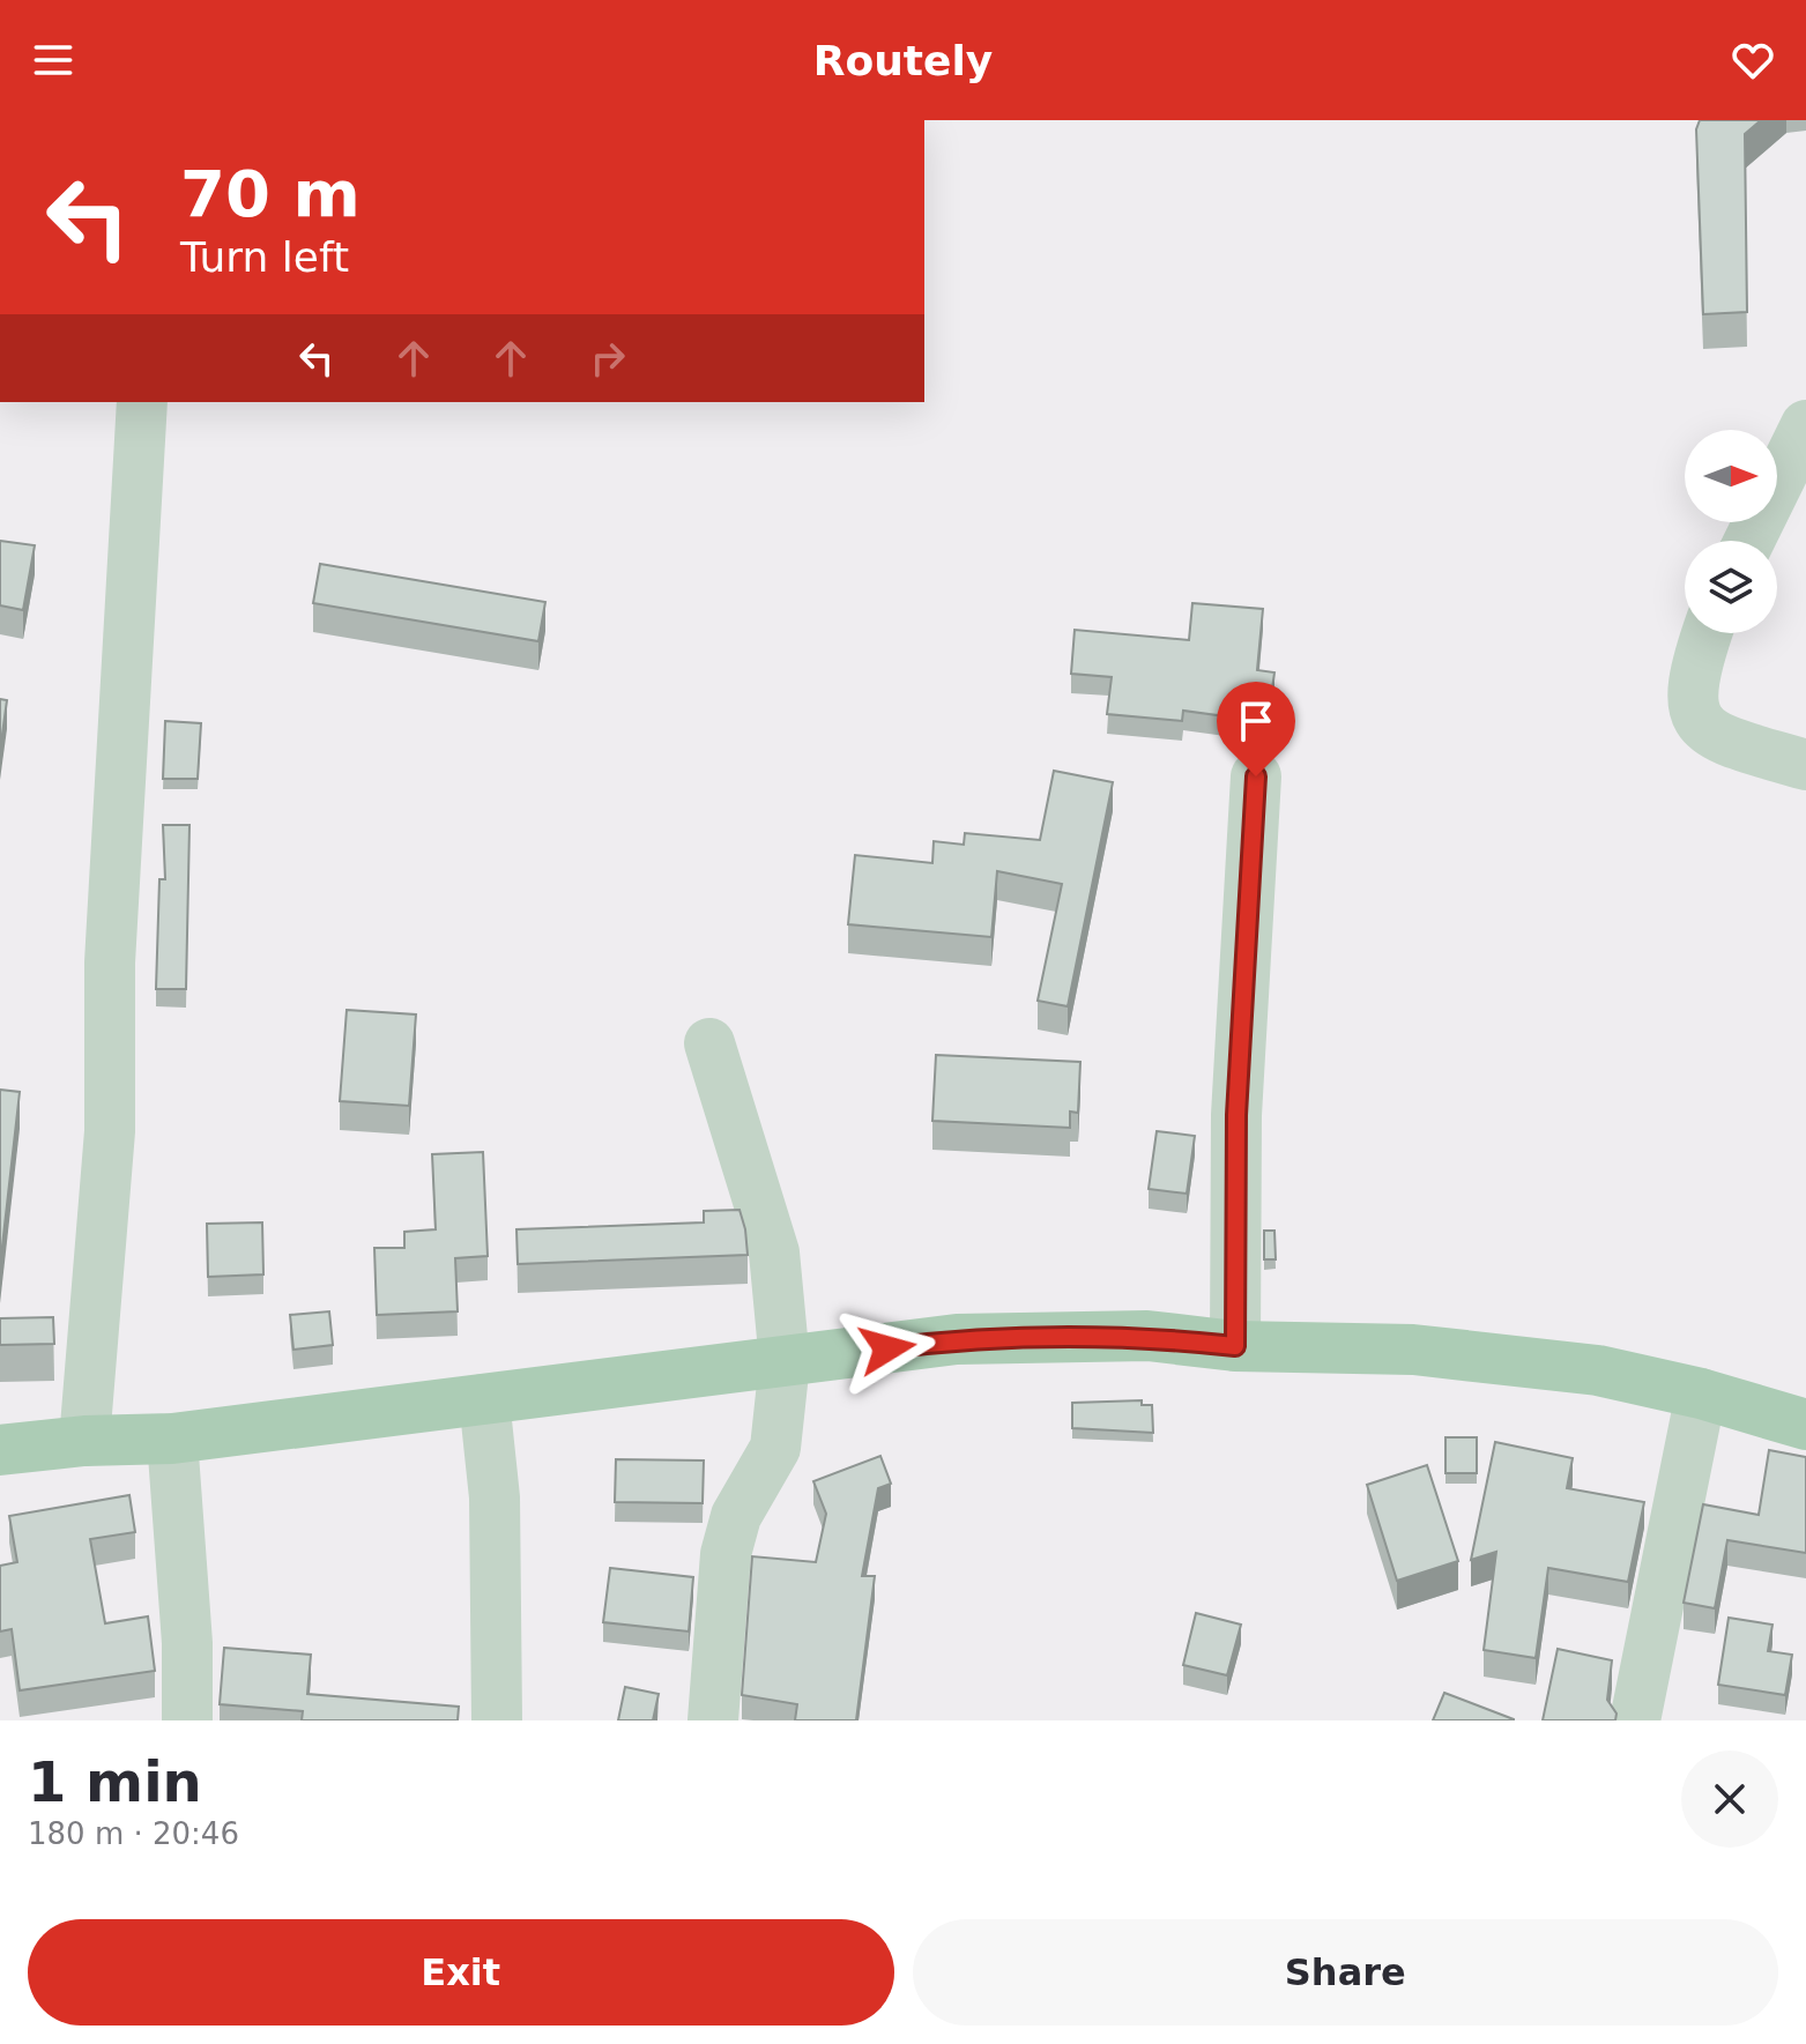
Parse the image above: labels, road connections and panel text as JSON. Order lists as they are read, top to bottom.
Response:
{
  "north": "right",
  "page": {
    "header": "Routely",
    "turn": ["70 m", "Turn left"],
    "heading": ["1 min", "180 m · 20:46"],
    "buttons": ["Exit", "Share"]
  }
}
